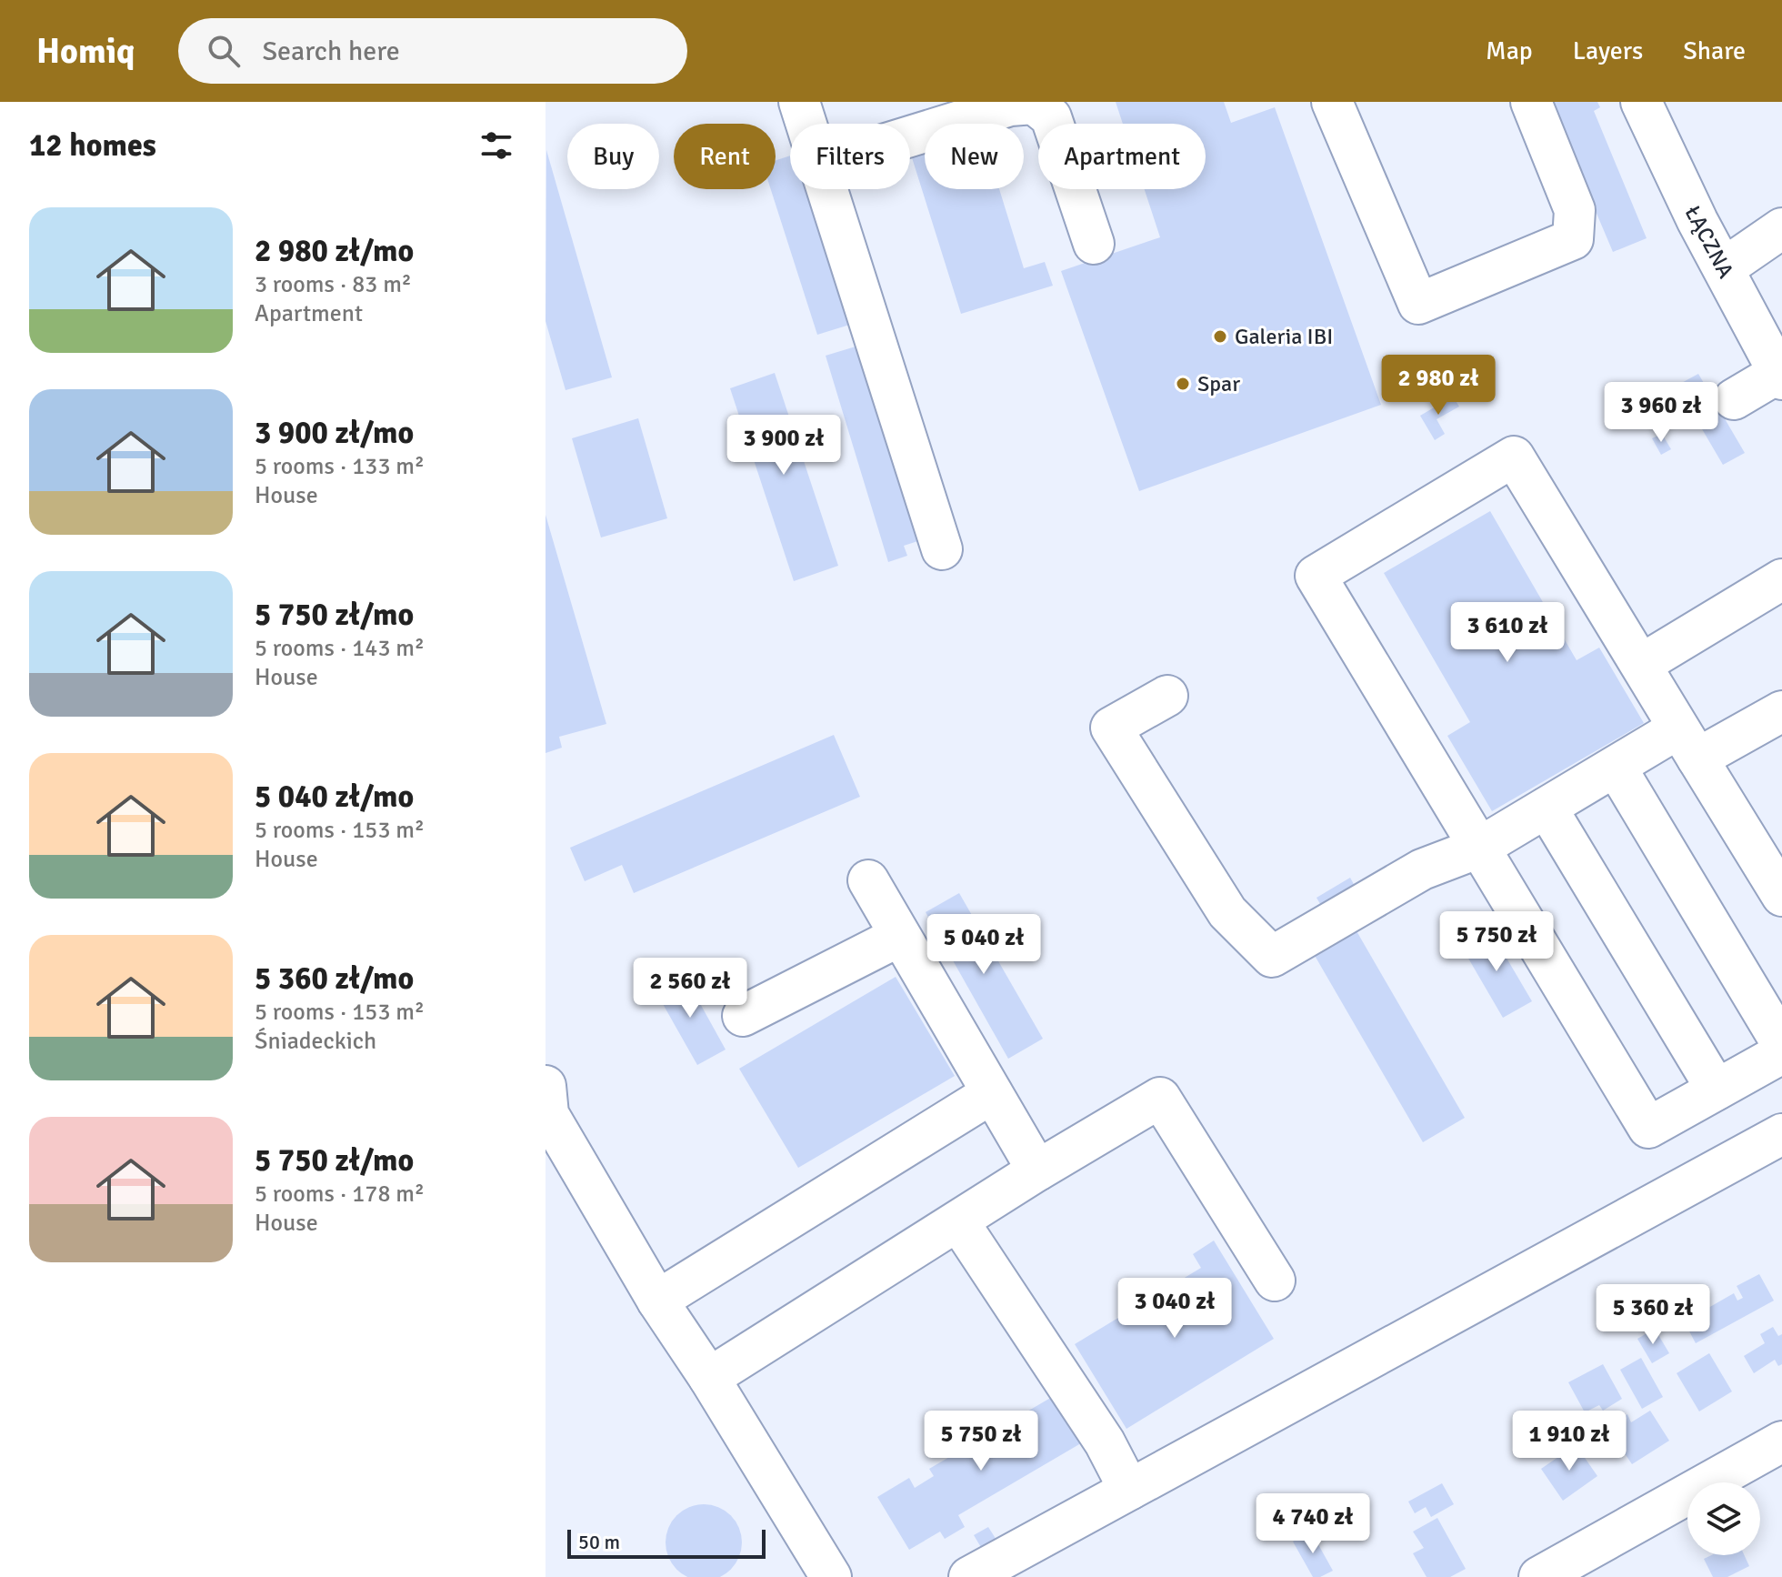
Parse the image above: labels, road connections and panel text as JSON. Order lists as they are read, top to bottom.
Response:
{
  "streets": {
    "street": ["ŁĄCZNA"]
  },
  "places": ["Galeria IBI", "Spar"],
  "scale_bar": "50 m",
  "page": {
    "header": "Homiq",
    "search": "Search here",
    "nav": ["Map", "Layers", "Share"],
    "heading": "12 homes",
    "chip": [
      "Buy",
      "Rent",
      "Filters",
      "New",
      "Apartment"
    ],
    "list": [
      {
        "name": "2 980 zł/mo",
        "note": "3 rooms · 83 m² · Apartment"
      },
      {
        "name": "3 900 zł/mo",
        "note": "5 rooms · 133 m² · House"
      },
      {
        "name": "5 750 zł/mo",
        "note": "5 rooms · 143 m² · House"
      },
      {
        "name": "5 040 zł/mo",
        "note": "5 rooms · 153 m² · House"
      },
      {
        "name": "5 360 zł/mo",
        "note": "5 rooms · 153 m² · Śniadeckich"
      },
      {
        "name": "5 750 zł/mo",
        "note": "5 rooms · 178 m² · House"
      }
    ],
    "price": [
      "2 980 zł",
      "3 960 zł",
      "3 900 zł",
      "3 610 zł",
      "5 750 zł",
      "5 040 zł",
      "2 560 zł",
      "3 040 zł",
      "5 360 zł",
      "5 750 zł",
      "1 910 zł",
      "4 740 zł"
    ],
    "scale": "50 m"
  }
}
